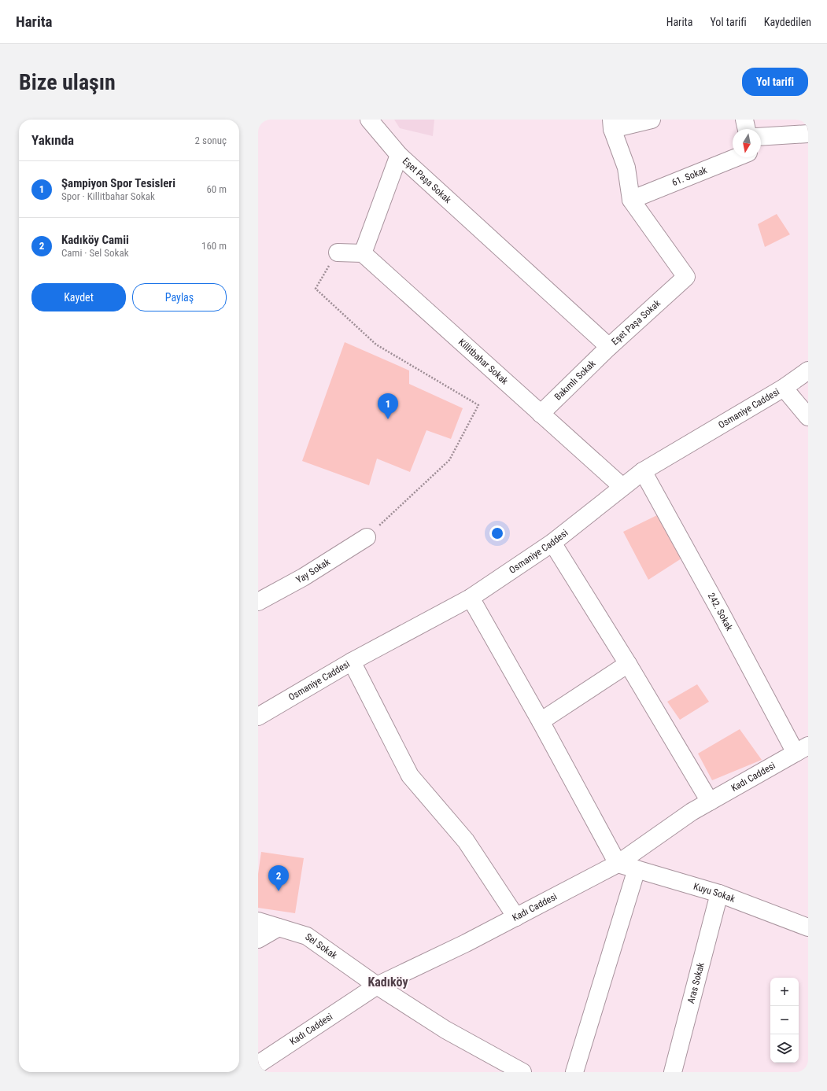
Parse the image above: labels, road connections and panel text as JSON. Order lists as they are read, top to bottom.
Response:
{
  "streets": {
    "street": [
      "61. Sokak",
      "Eşet Paşa Sokak",
      "Killitbahar Sokak",
      "Bakımlı Sokak",
      "Osmaniye Caddesi",
      "Yay Sokak",
      "242. Sokak",
      "Kadı Caddesi",
      "Kuyu Sokak",
      "Sel Sokak",
      "Aras Sokak"
    ]
  },
  "crossings": [
    ["61. Sokak", "Eşet Paşa Sokak"],
    ["Eşet Paşa Sokak", "Bakımlı Sokak"],
    ["Killitbahar Sokak", "Bakımlı Sokak"],
    ["Killitbahar Sokak", "Osmaniye Caddesi"],
    ["Osmaniye Caddesi", "242. Sokak"],
    ["242. Sokak", "Kadı Caddesi"],
    ["Kadı Caddesi", "Kuyu Sokak"],
    ["Kadı Caddesi", "Sel Sokak"],
    ["Kuyu Sokak", "Aras Sokak"]
  ],
  "districts": ["Kadıköy"],
  "north": "bottom",
  "page": {
    "header": "Harita",
    "nav": ["Harita", "Yol tarifi", "Kaydedilen"],
    "buttons": [
      "Yol tarifi",
      ["Kaydet", "Paylaş"]
    ],
    "title": "Bize ulaşın",
    "heading": ["Yakında", "2 sonuç"],
    "list": [
      {
        "mark": "1",
        "name": "Şampiyon Spor Tesisleri",
        "note": "Spor · Killitbahar Sokak",
        "value": "60 m"
      },
      {
        "mark": "2",
        "name": "Kadıköy Camii",
        "note": "Cami · Sel Sokak",
        "value": "160 m"
      }
    ],
    "pins": ["1", "2"],
    "map_buttons": ["+", "−"]
  }
}
